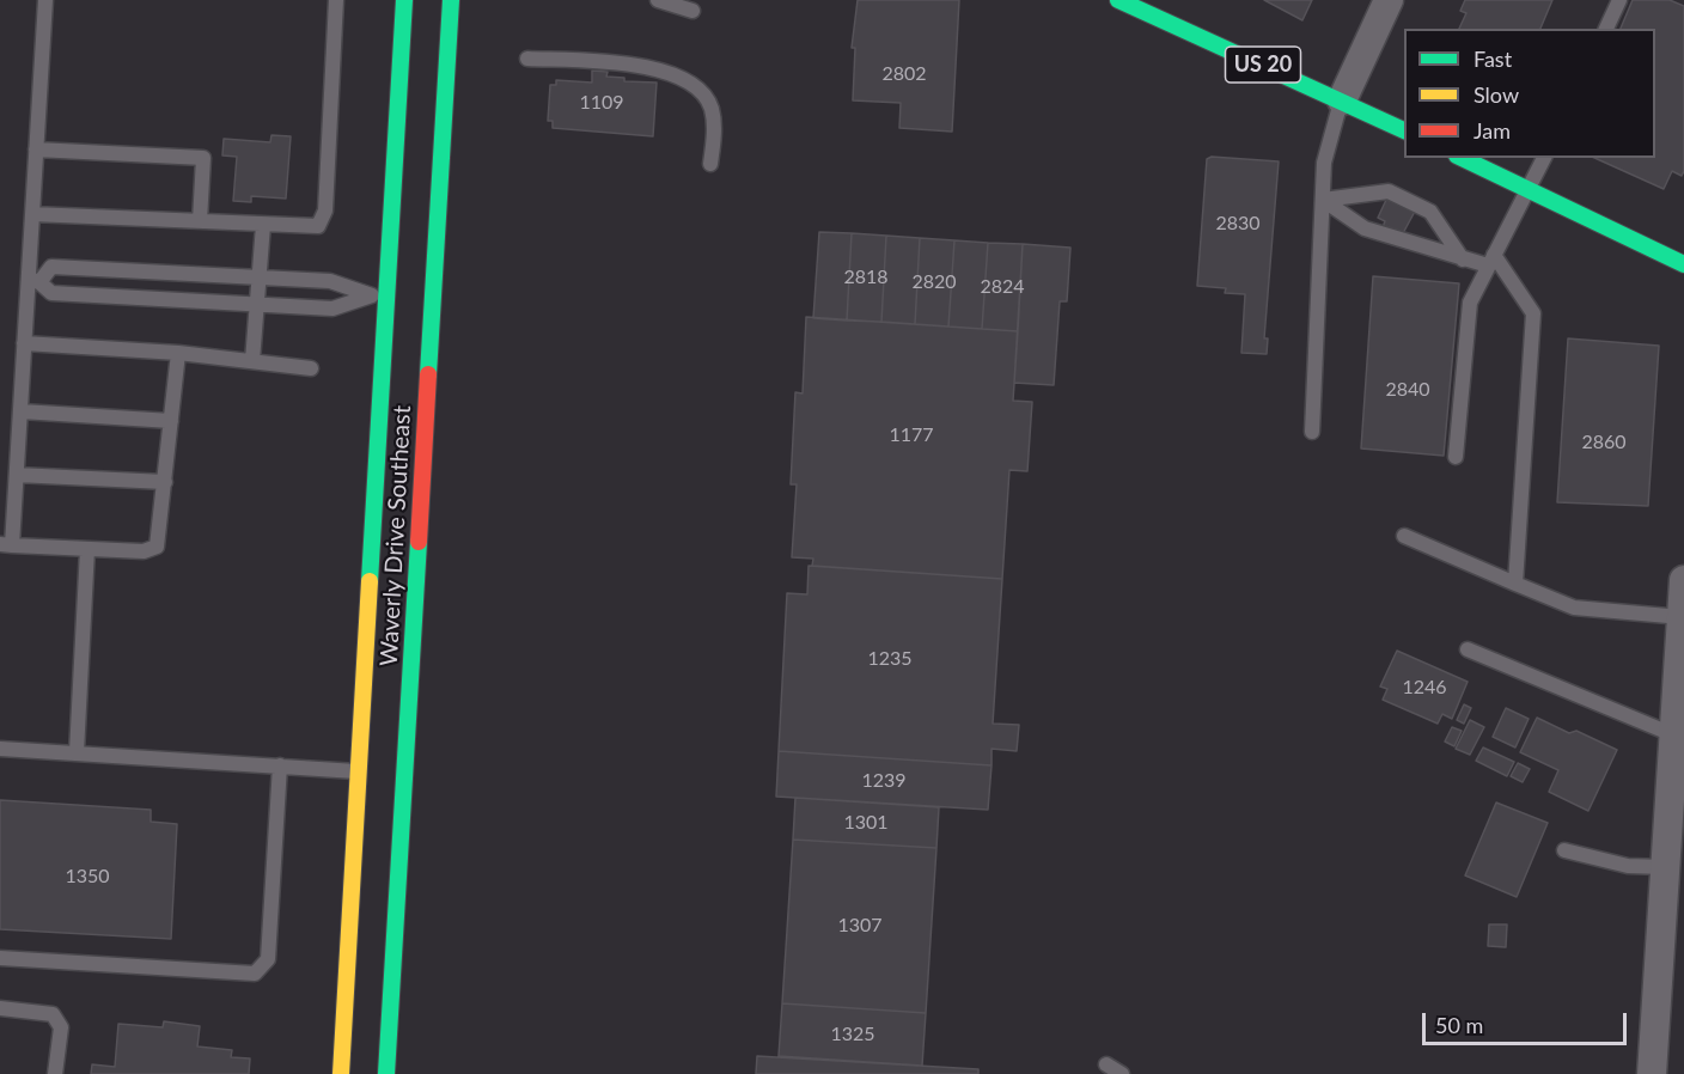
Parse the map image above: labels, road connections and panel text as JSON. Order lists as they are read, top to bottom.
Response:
{
  "streets": {
    "main road": ["US 20", "Waverly Drive Southeast"]
  },
  "house_numbers": [
    "2802",
    "1109",
    "2830",
    "2818",
    "2820",
    "2824",
    "2840",
    "1177",
    "2860",
    "1235",
    "1246",
    "1239",
    "1301",
    "1350",
    "1307",
    "1325"
  ],
  "legend": ["Fast", "Slow", "Jam"],
  "scale_bar": "50 m"
}
